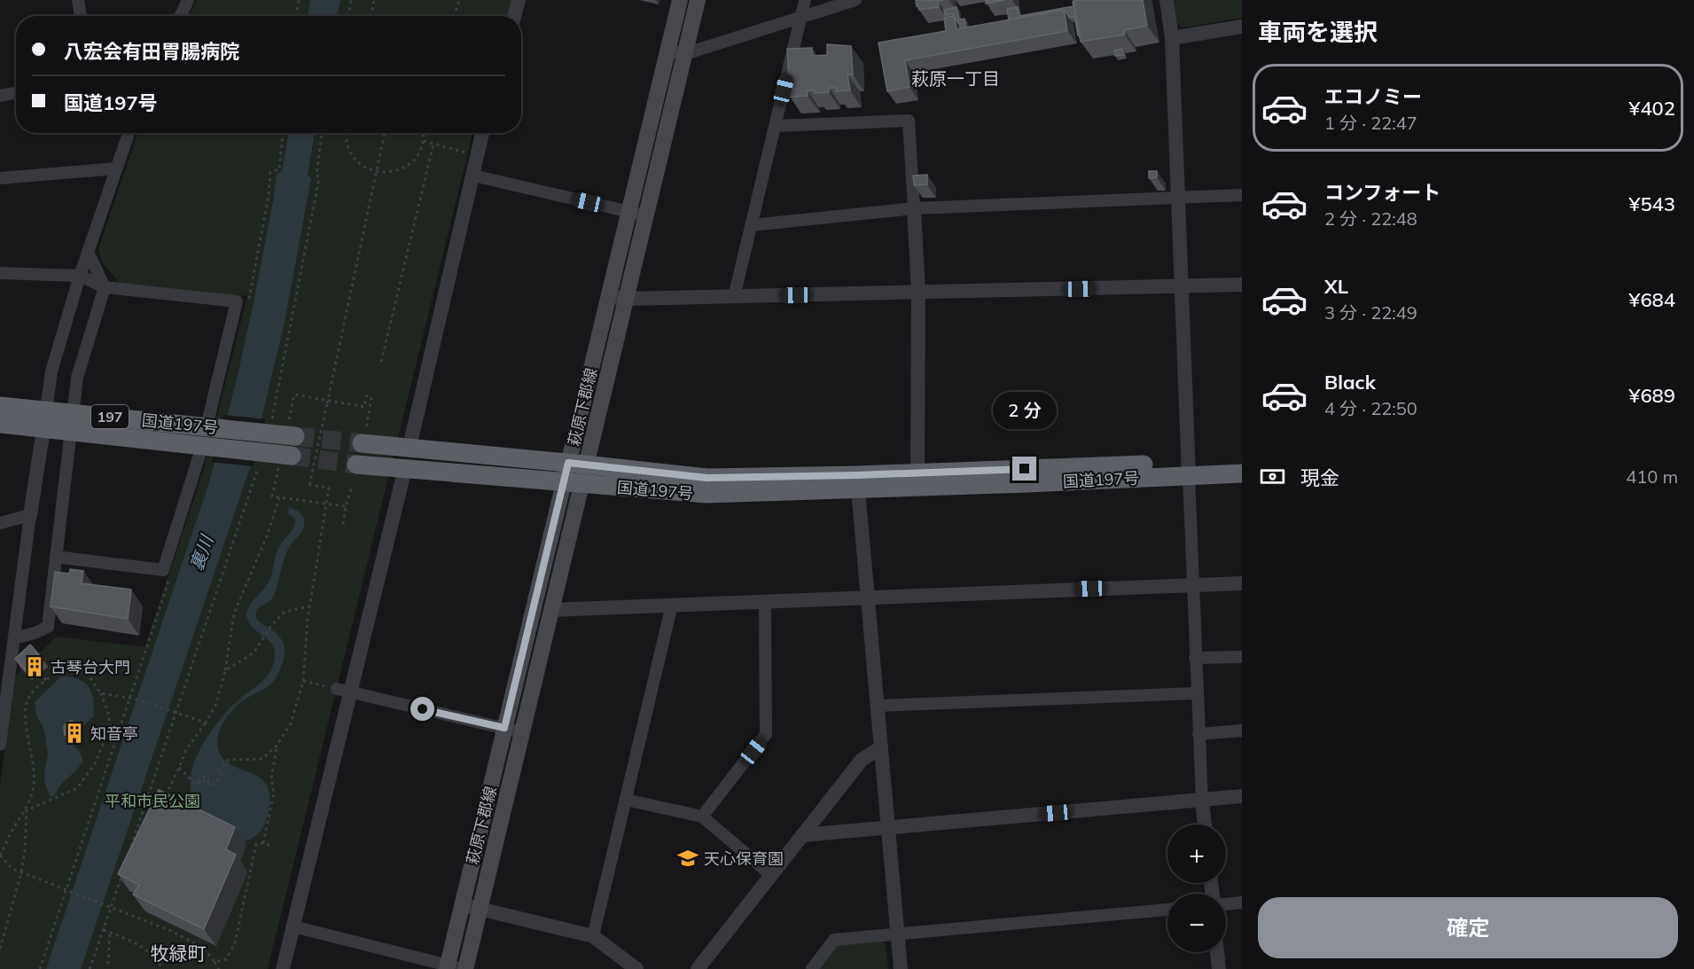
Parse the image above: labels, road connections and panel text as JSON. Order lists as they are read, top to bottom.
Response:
{
  "streets": {
    "highway": ["197", "国道197号"],
    "main road": ["萩原下郡線"]
  },
  "crossings": [
    ["萩原下郡線", "国道197号"]
  ],
  "districts": ["萩原一丁目", "牧緑町"],
  "water": ["裏川"],
  "parks": ["平和市民公園"],
  "places": {
    "building": ["古琴台大門", "知音亭"],
    "school or university": ["天心保育園"]
  },
  "page": {
    "heading": "車両を選択",
    "banner": ["八宏会有田胃腸病院", "国道197号"],
    "list": [
      {
        "name": "エコノミー",
        "note": "1 分 · 22:47",
        "value": "¥402"
      },
      {
        "name": "コンフォート",
        "note": "2 分 · 22:48",
        "value": "¥543"
      },
      {
        "name": "XL",
        "note": "3 分 · 22:49",
        "value": "¥684"
      },
      {
        "name": "Black",
        "note": "4 分 · 22:50",
        "value": "¥689"
      }
    ],
    "bubble": "2 分",
    "pay": ["現金", "410 m"],
    "map_buttons": ["+", "−"],
    "buttons": "確定"
  }
}
